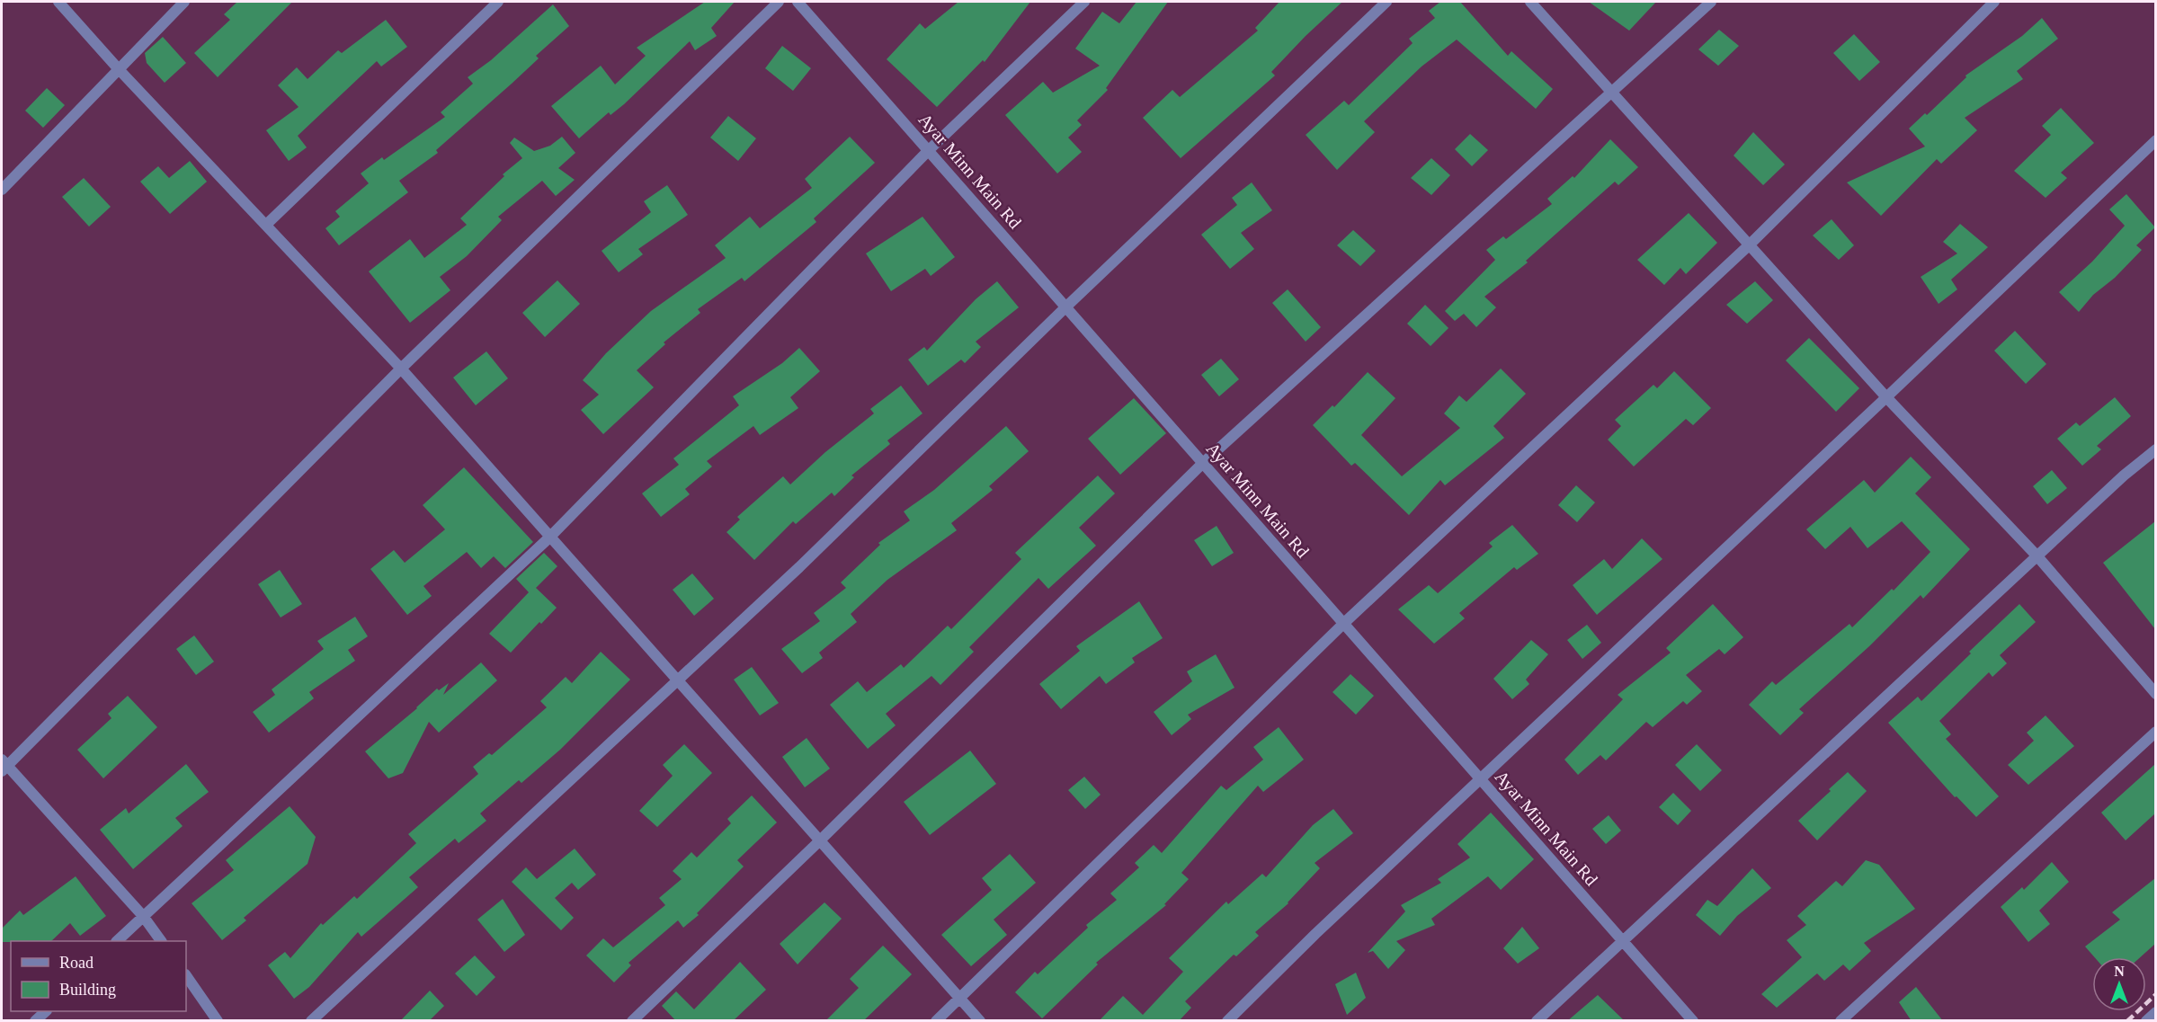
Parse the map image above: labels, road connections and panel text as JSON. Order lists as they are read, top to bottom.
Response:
{
  "streets": {
    "street": ["Ayar Minn Main Rd"]
  },
  "legend": ["Road", "Building"],
  "north": "top"
}
